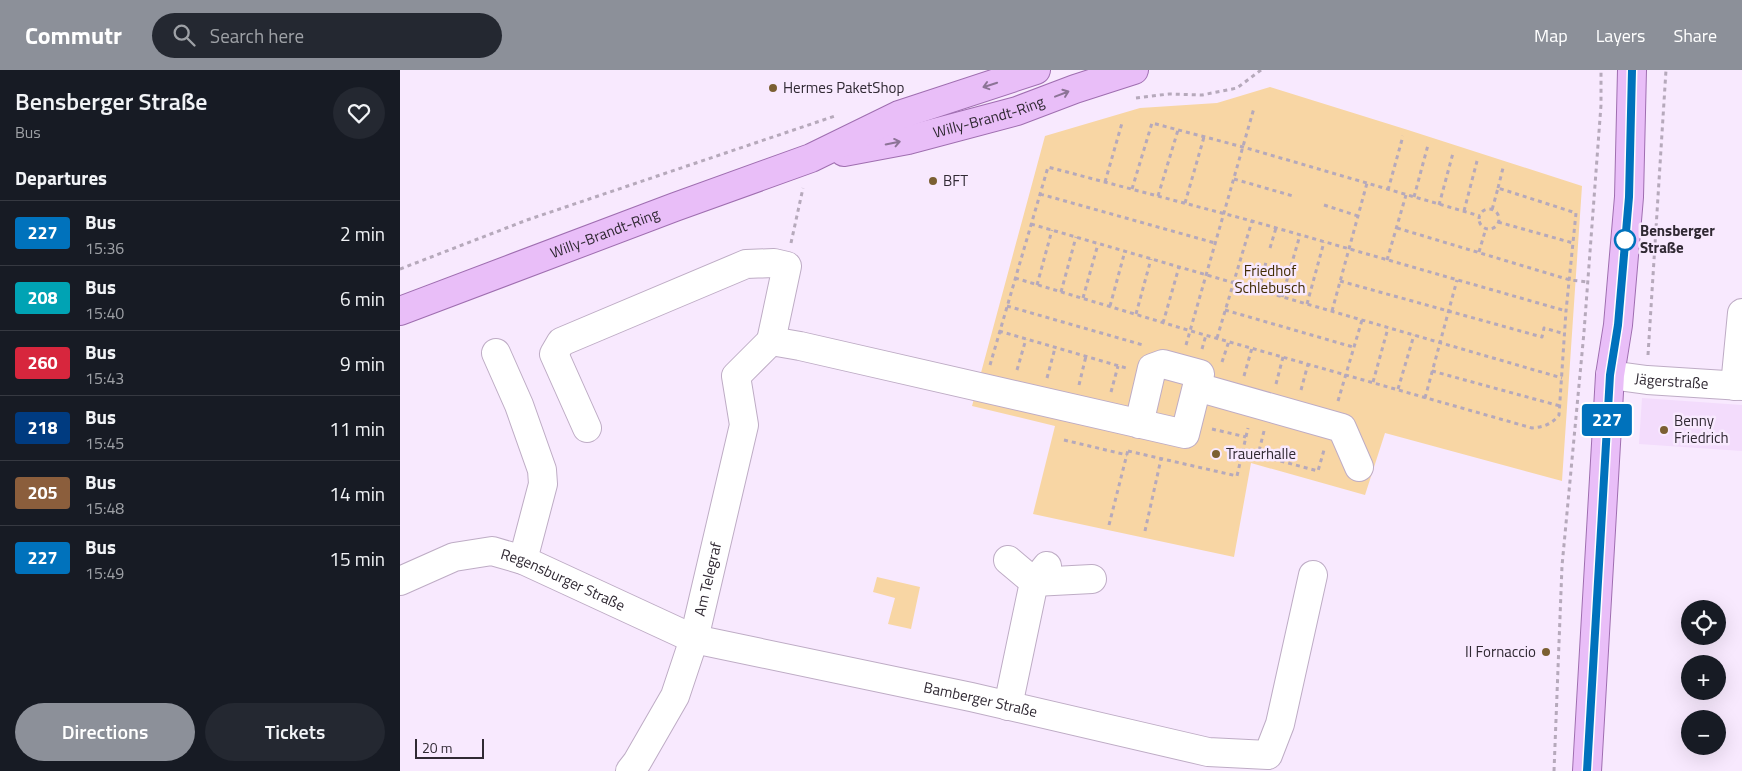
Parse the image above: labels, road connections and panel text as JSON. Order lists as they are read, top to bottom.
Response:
{
  "streets": {
    "main road": ["Willy-Brandt-Ring"],
    "street": [
      "Jägerstraße",
      "Am Telegraf",
      "Regensburger Straße",
      "Bamberger Straße"
    ]
  },
  "crossings": [
    ["Am Telegraf", "Regensburger Straße"],
    ["Am Telegraf", "Bamberger Straße"],
    ["Regensburger Straße", "Bamberger Straße"]
  ],
  "parks": ["Friedhof Schlebusch"],
  "places": [
    "Hermes PaketShop",
    "BFT",
    "Bensberger Straße",
    "Benny Friedrich",
    "Trauerhalle",
    "Il Fornaccio"
  ],
  "lines": ["bus line 227"],
  "scale_bar": "20 m",
  "page": {
    "header": "Commutr",
    "search": "Search here",
    "nav": ["Map", "Layers", "Share"],
    "heading": [
      ["Bensberger Straße", "Bus"],
      "Departures"
    ],
    "on_map": "227",
    "list": [
      {
        "mark": "227",
        "name": "Bus",
        "note": "15:36",
        "value": "2 min"
      },
      {
        "mark": "208",
        "name": "Bus",
        "note": "15:40",
        "value": "6 min"
      },
      {
        "mark": "260",
        "name": "Bus",
        "note": "15:43",
        "value": "9 min"
      },
      {
        "mark": "218",
        "name": "Bus",
        "note": "15:45",
        "value": "11 min"
      },
      {
        "mark": "205",
        "name": "Bus",
        "note": "15:48",
        "value": "14 min"
      },
      {
        "mark": "227",
        "name": "Bus",
        "note": "15:49",
        "value": "15 min"
      }
    ],
    "map_buttons": ["+", "−"],
    "buttons": ["Directions", "Tickets"],
    "scale": "20 m"
  }
}
